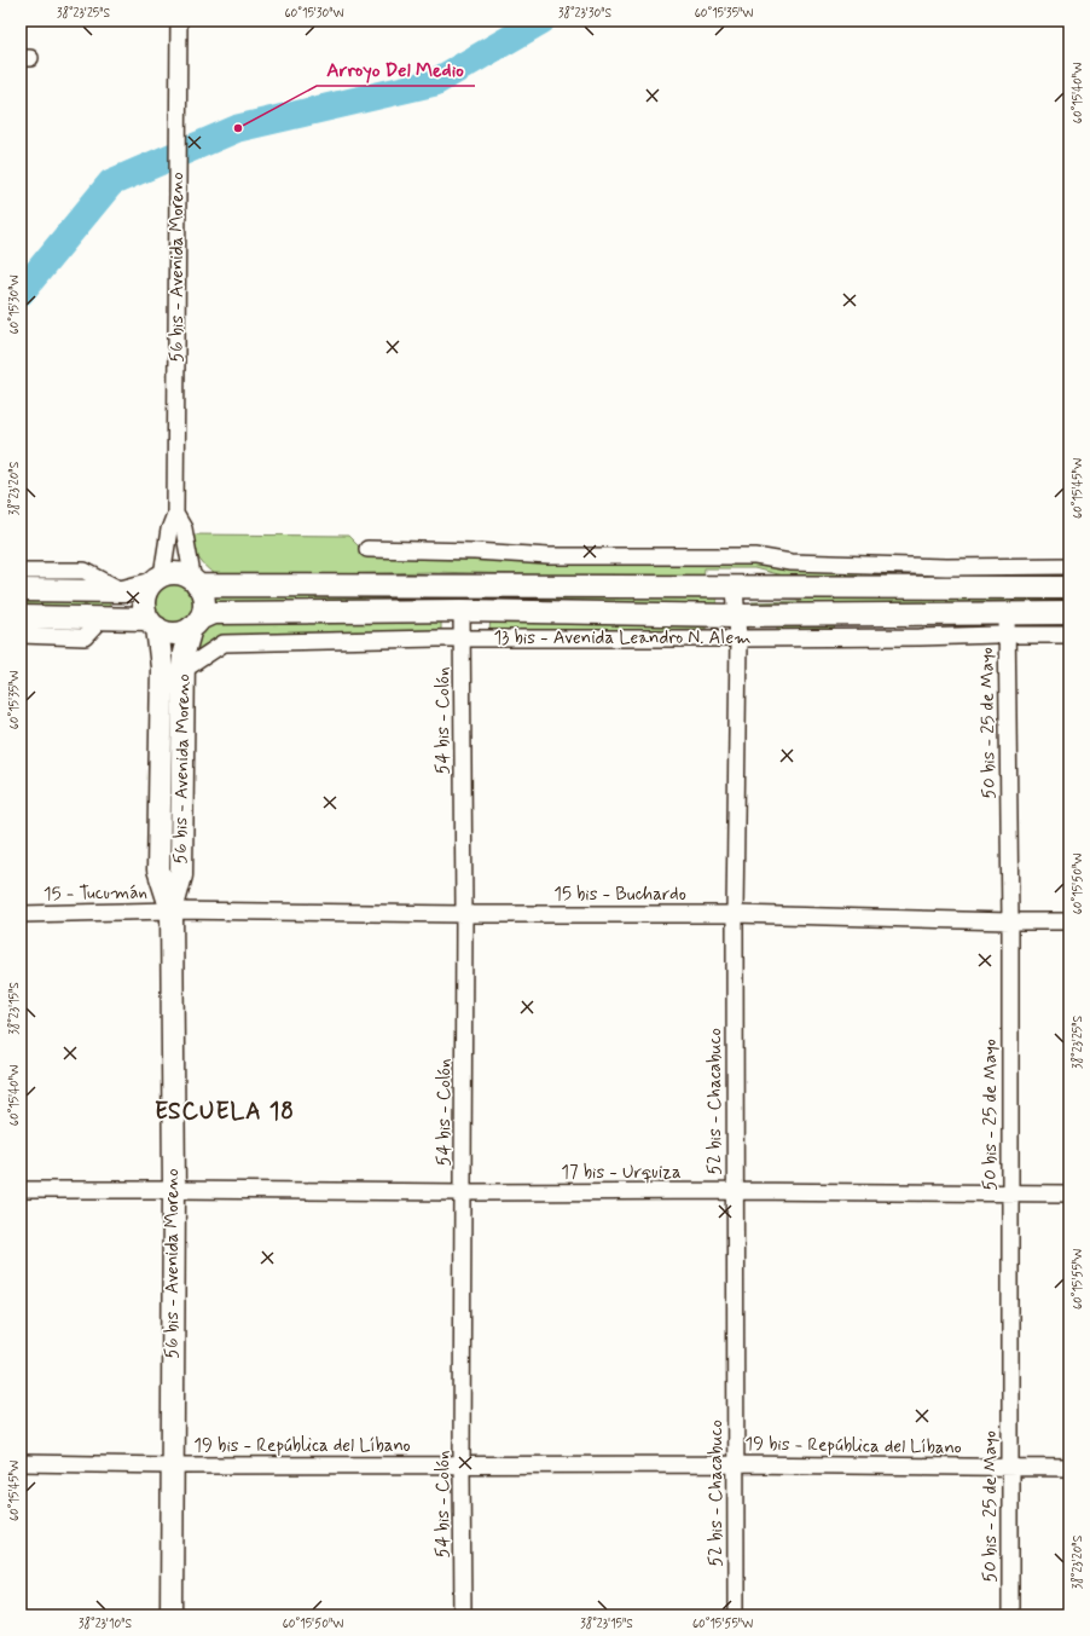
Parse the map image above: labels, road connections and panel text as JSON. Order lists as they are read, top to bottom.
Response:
{
  "streets": {
    "main road": ["56 bis - Avenida Moreno", "13 bis - Avenida Leandro N. Alem"],
    "street": [
      "54 bis - Colón",
      "50 bis - 25 de Mayo",
      "15 - Tucumán",
      "15 bis - Buchardo",
      "52 bis - Chacabuco",
      "17 bis - Urquiza",
      "19 bis - República del Líbano"
    ]
  },
  "crossings": [
    ["56 bis - Avenida Moreno", "13 bis - Avenida Leandro N. Alem"],
    ["56 bis - Avenida Moreno", "15 - Tucumán"],
    ["56 bis - Avenida Moreno", "15 bis - Buchardo"],
    ["56 bis - Avenida Moreno", "17 bis - Urquiza"],
    ["56 bis - Avenida Moreno", "19 bis - República del Líbano"],
    ["13 bis - Avenida Leandro N. Alem", "54 bis - Colón"],
    ["13 bis - Avenida Leandro N. Alem", "50 bis - 25 de Mayo"],
    ["13 bis - Avenida Leandro N. Alem", "52 bis - Chacabuco"],
    ["54 bis - Colón", "15 bis - Buchardo"],
    ["54 bis - Colón", "17 bis - Urquiza"],
    ["54 bis - Colón", "19 bis - República del Líbano"],
    ["50 bis - 25 de Mayo", "15 bis - Buchardo"],
    ["50 bis - 25 de Mayo", "17 bis - Urquiza"],
    ["50 bis - 25 de Mayo", "19 bis - República del Líbano"],
    ["15 - Tucumán", "15 bis - Buchardo"],
    ["15 bis - Buchardo", "52 bis - Chacabuco"],
    ["52 bis - Chacabuco", "17 bis - Urquiza"],
    ["52 bis - Chacabuco", "19 bis - República del Líbano"]
  ],
  "districts": ["ESCUELA 18"],
  "places": ["Arroyo Del Medio"],
  "coordinates": [
    "38°23'25\"S",
    "60°15'30\"W",
    "38°23'30\"S",
    "60°15'35\"W",
    "60°15'40\"W",
    "38°23'20\"S",
    "60°15'45\"W",
    "60°15'50\"W",
    "38°23'15\"S",
    "60°15'55\"W",
    "38°23'10\"S"
  ]
}
